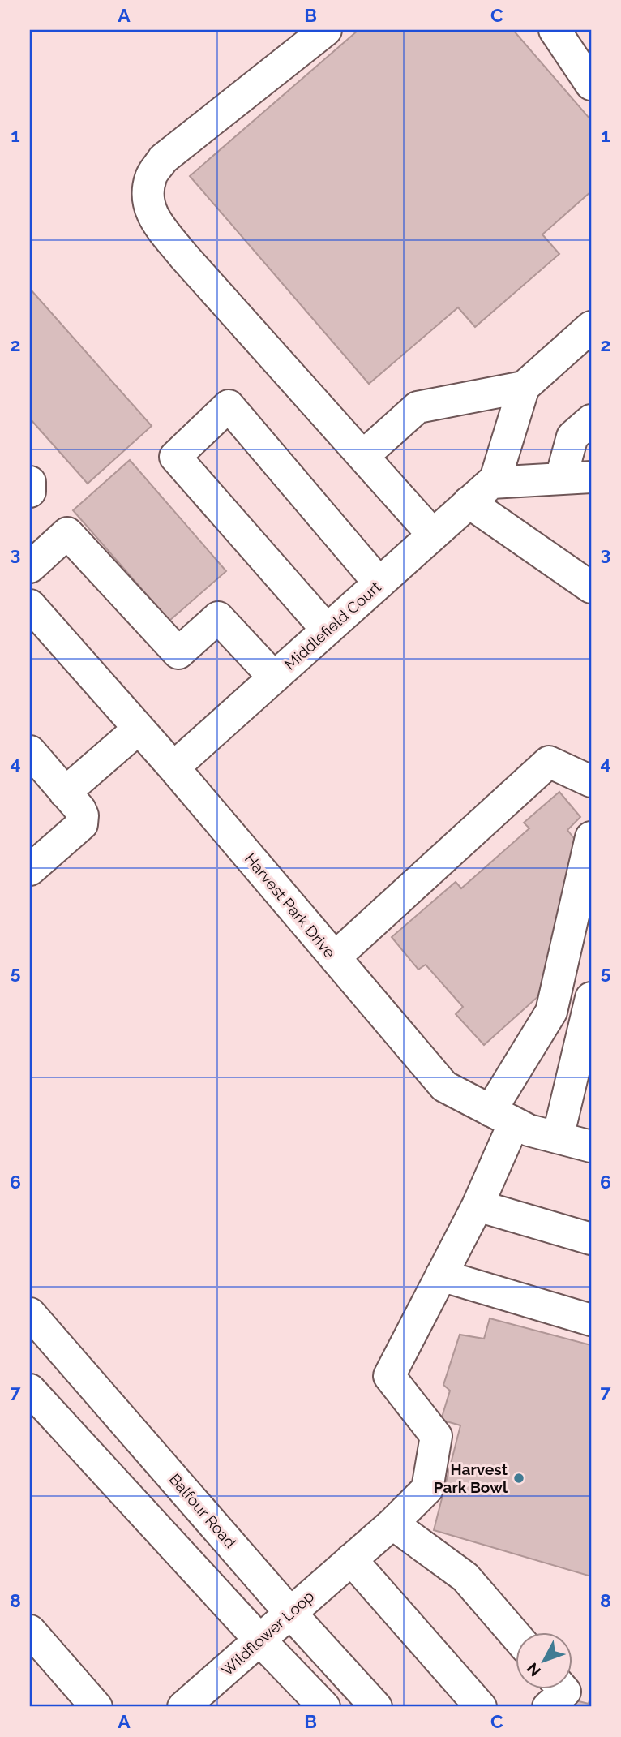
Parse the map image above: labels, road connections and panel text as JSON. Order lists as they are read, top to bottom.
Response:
{
  "streets": {
    "street": [
      "Middlefield Court",
      "Harvest Park Drive",
      "Balfour Road",
      "Wildflower Loop"
    ]
  },
  "crossings": [
    ["Middlefield Court", "Harvest Park Drive"],
    ["Balfour Road", "Wildflower Loop"]
  ],
  "places": ["Harvest Park Bowl"],
  "north": "bottom left",
  "grid": {
    "columns": ["A", "B", "C"],
    "rows": [
      "1",
      "2",
      "3",
      "4",
      "5",
      "6",
      "7",
      "8"
    ]
  }
}
